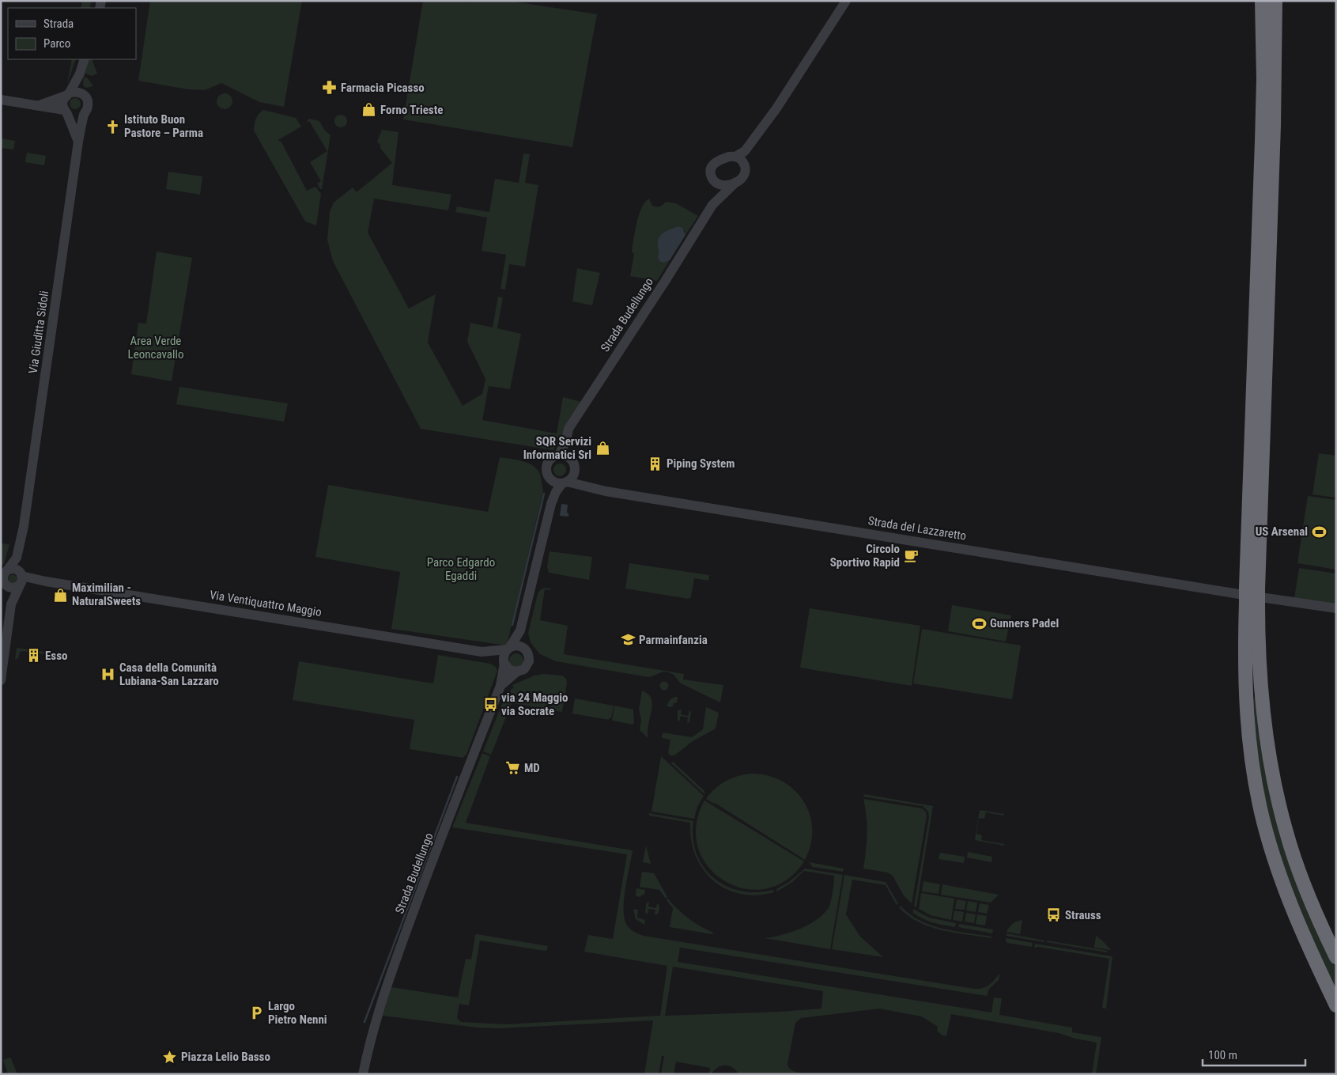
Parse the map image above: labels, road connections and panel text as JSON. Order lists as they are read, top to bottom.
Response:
{
  "streets": {
    "street": [
      "Strada Budellungo",
      "Via Giuditta Sidoli",
      "Strada del Lazzaretto",
      "Via Ventiquattro Maggio"
    ]
  },
  "crossings": [
    ["Strada Budellungo", "Strada del Lazzaretto"],
    ["Strada Budellungo", "Via Ventiquattro Maggio"],
    ["Via Giuditta Sidoli", "Via Ventiquattro Maggio"]
  ],
  "parks": ["Area Verde Leoncavallo", "Parco Edgardo Egaddi"],
  "places": {
    "pharmacy": ["Farmacia Picasso"],
    "shop": ["Forno Trieste", "SQR Servizi Informatici Srl", "Maximilian - NaturalSweets"],
    "church": ["Istituto Buon Pastore – Parma"],
    "building": ["Piping System", "Esso"],
    "sports": ["US Arsenal", "Gunners Padel"],
    "cafe": ["Circolo Sportivo Rapid"],
    "school or university": ["Parmainfanzia"],
    "hospital": ["Casa della Comunità Lubiana-San Lazzaro"],
    "bus stop": ["via 24 Maggio via Socrate", "Strauss"],
    "supermarket": ["MD"],
    "parking": ["Largo Pietro Nenni"],
    "place": ["Piazza Lelio Basso"]
  },
  "legend": ["Strada", "Parco"],
  "scale_bar": "100 m"
}
